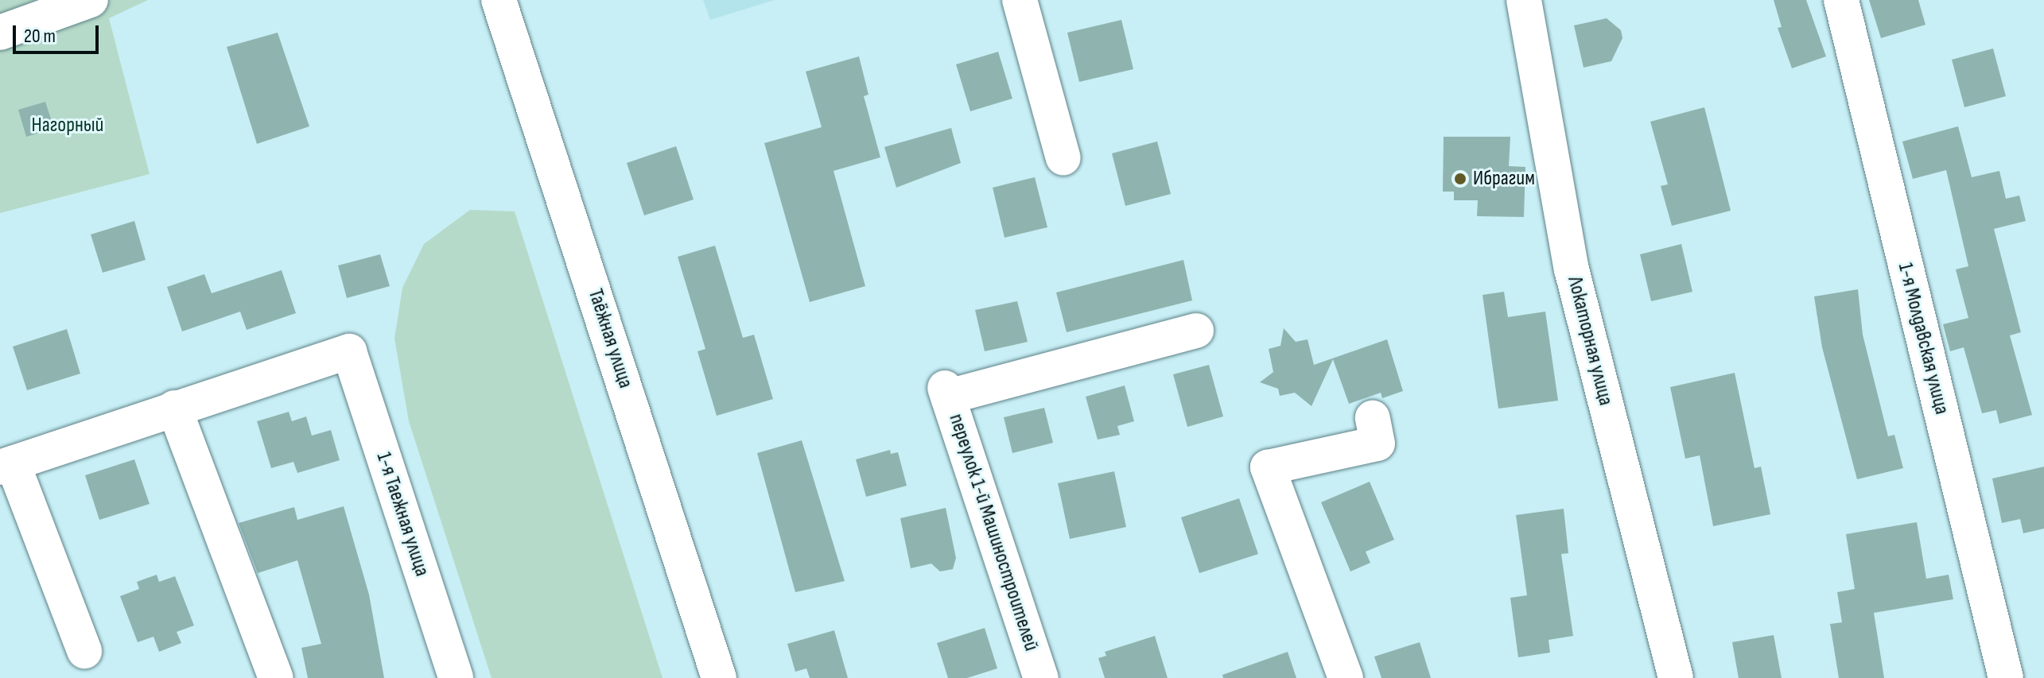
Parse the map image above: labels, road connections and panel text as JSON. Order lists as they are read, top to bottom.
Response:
{
  "streets": {
    "street": [
      "Таёжная улица",
      "1-я Молдавская улица",
      "Локаторная улица",
      "1-я Таежная улица",
      "переулок 1-й Машиностроителей"
    ]
  },
  "parks": ["Нагорный"],
  "places": ["Ибрагим"],
  "scale_bar": "20 m"
}
